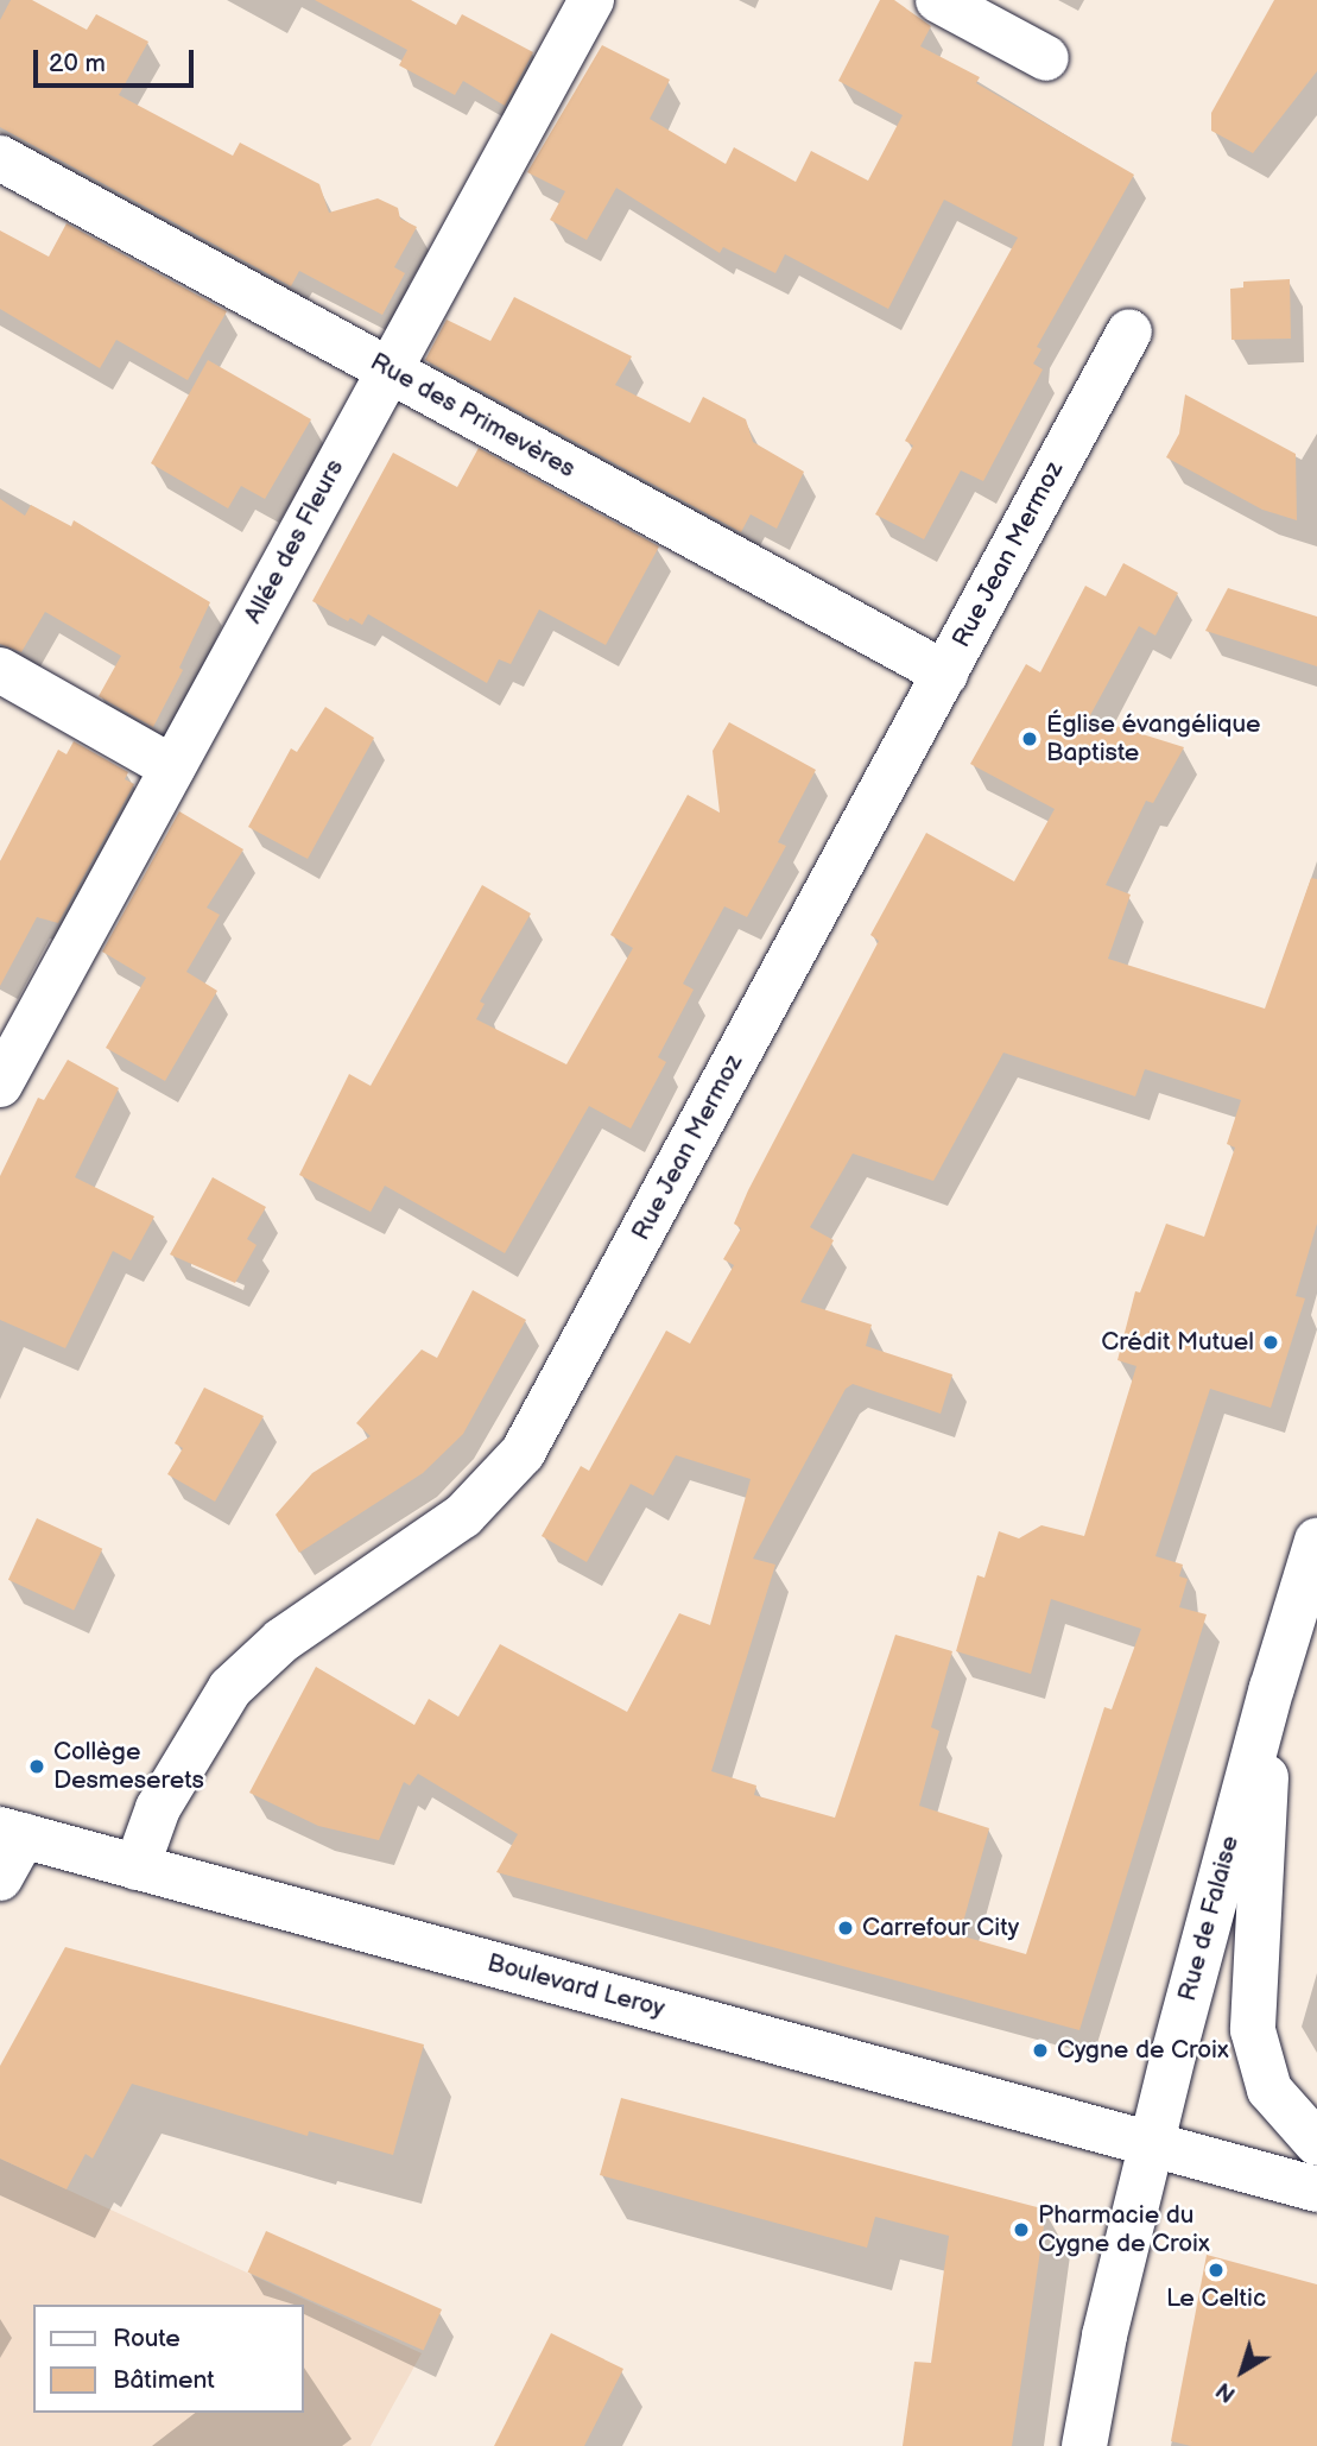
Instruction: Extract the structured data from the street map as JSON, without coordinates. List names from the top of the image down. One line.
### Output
{"streets":{"street":["Rue des Primevères","Allée des Fleurs","Rue Jean Mermoz","Rue de Falaise","Boulevard Leroy"]},"crossings":[["Rue des Primevères","Allée des Fleurs"],["Rue des Primevères","Rue Jean Mermoz"],["Rue Jean Mermoz","Boulevard Leroy"],["Rue de Falaise","Boulevard Leroy"]],"places":["Église évangélique Baptiste","Crédit Mutuel","Collège Desmeserets","Carrefour City","Cygne de Croix","Pharmacie du Cygne de Croix","Le Celtic"],"legend":["Route","Bâtiment"],"scale_bar":"20 m","north":"bottom left"}
